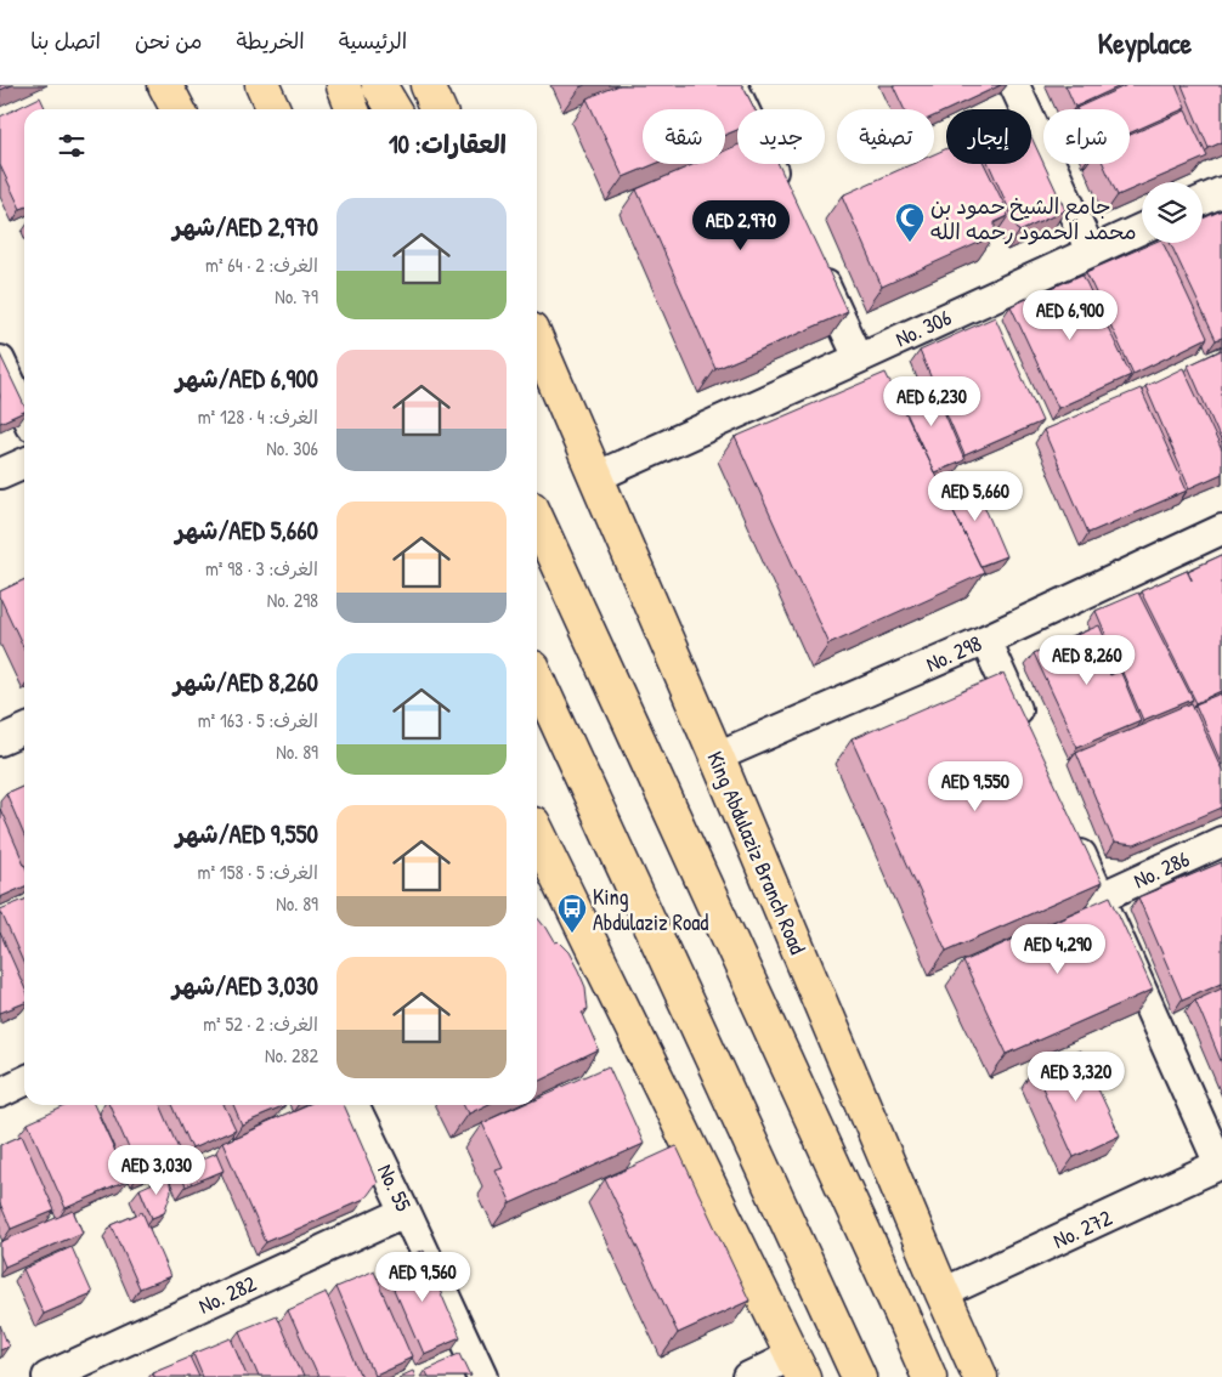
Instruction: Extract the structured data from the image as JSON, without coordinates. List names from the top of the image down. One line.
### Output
{"streets":{"main road":["King Abdulaziz Branch Road"],"street":["No. 306","No. 298","No. 286","No. 55","No. 272","No. 282"]},"crossings":[["No. 306","King Abdulaziz Branch Road"],["No. 298","King Abdulaziz Branch Road"],["King Abdulaziz Branch Road","No. 272"],["No. 55","No. 282"]],"places":{"mosque":["جامع الشيخ حمود بن محمد الحمود رحمه الله"],"bus stop":["King Abdulaziz Road"]},"page":{"header":"Keyplace","nav":["الرئيسية","الخريطة","من نحن","اتصل بنا"],"chip":["شراء","إيجار","تصفية","جديد","شقة"],"heading":"العقارات: 10","list":[{"name":"AED 2,970/شهر","note":"الغرف: 2 · 64 m² · No. 79"},{"name":"AED 6,900/شهر","note":"الغرف: 4 · 128 m² · No. 306"},{"name":"AED 5,660/شهر","note":"الغرف: 3 · 98 m² · No. 298"},{"name":"AED 8,260/شهر","note":"الغرف: 5 · 163 m² · No. 89"},{"name":"AED 9,550/شهر","note":"الغرف: 5 · 158 m² · No. 89"},{"name":"AED 3,030/شهر","note":"الغرف: 2 · 52 m² · No. 282"}],"price":["AED 2,970","AED 6,900","AED 6,230","AED 5,660","AED 8,260","AED 9,550","AED 4,290","AED 3,320","AED 3,030","AED 9,560"]}}
